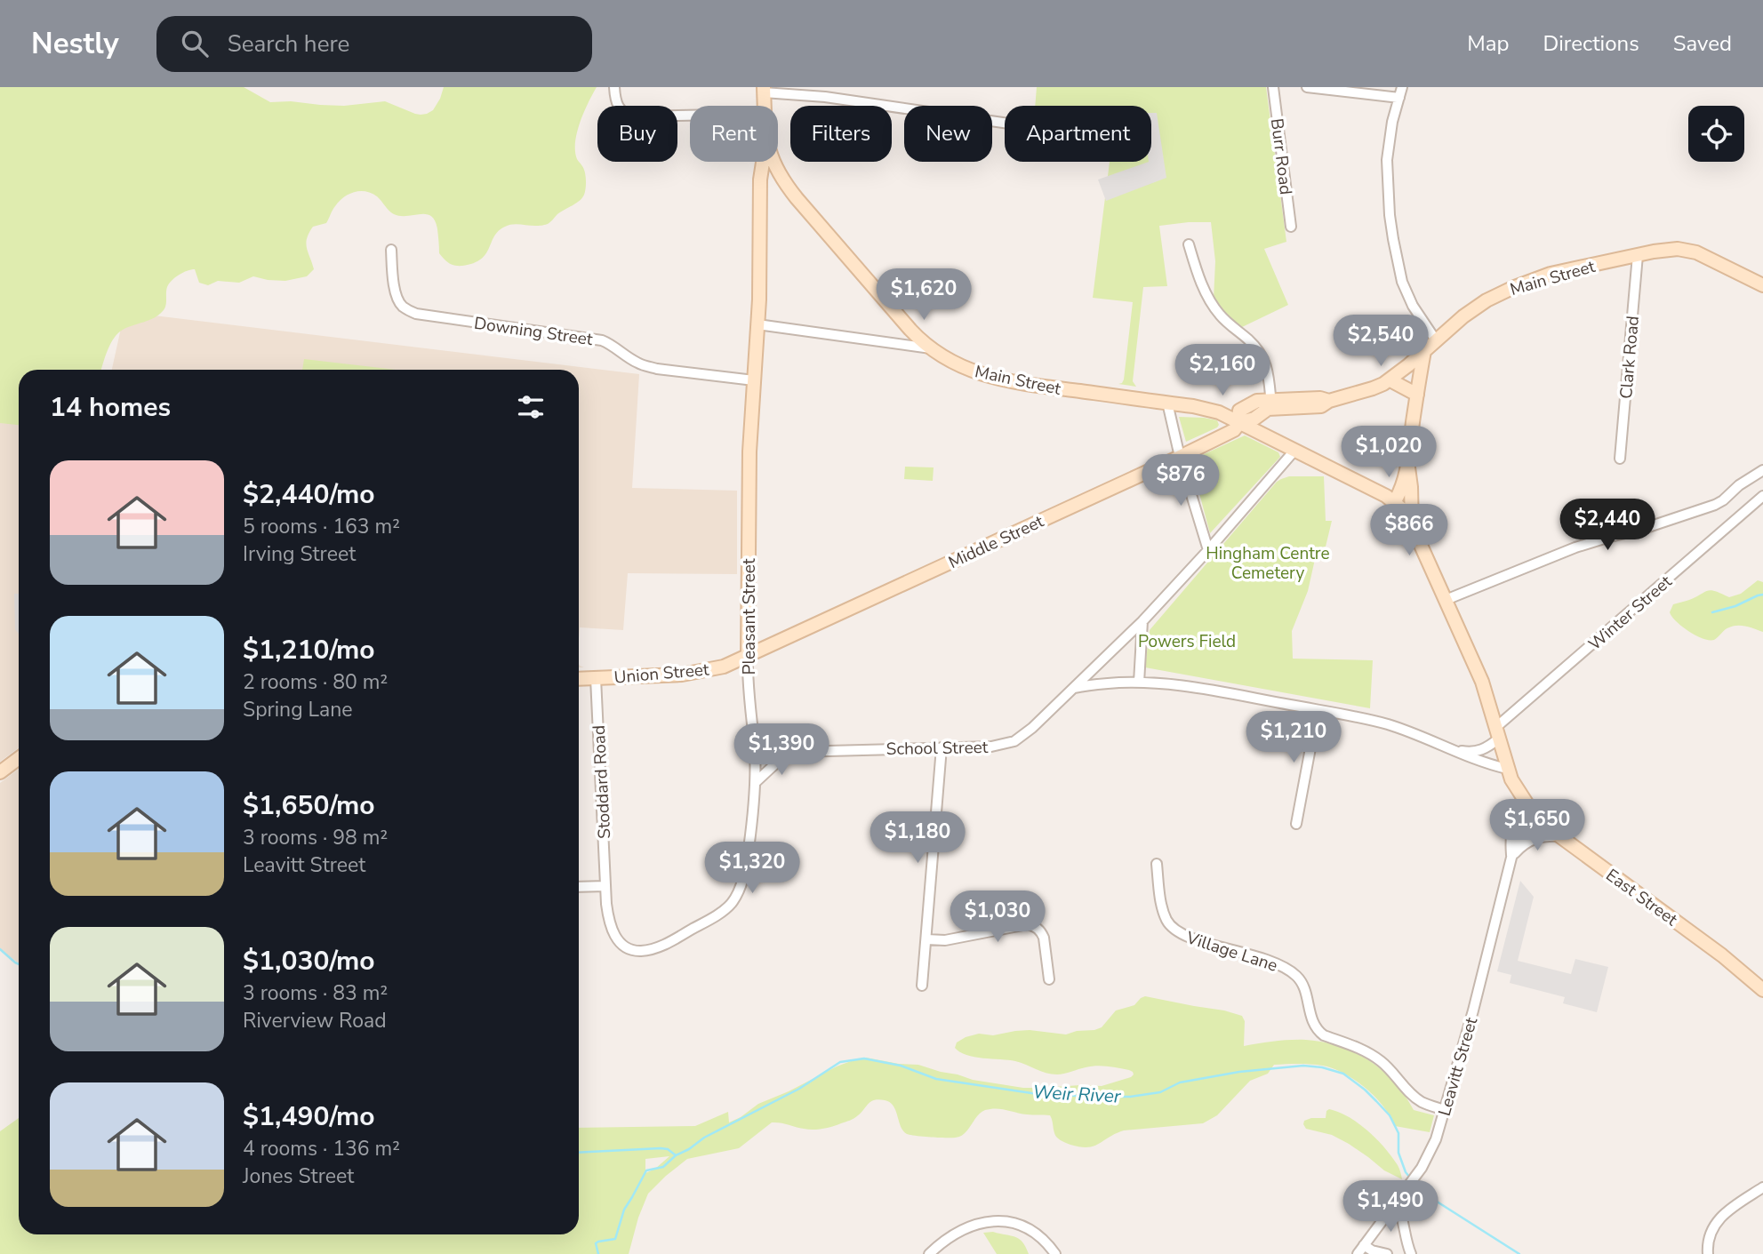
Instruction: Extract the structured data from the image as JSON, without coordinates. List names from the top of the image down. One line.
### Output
{"streets":{"main road":["Main Street","Middle Street","Pleasant Street","Union Street","East Street"],"street":["Burr Road","Downing Street","Clark Road","Winter Street","School Street","Stoddard Road","Village Lane","Leavitt Street"]},"crossings":[["Main Street","Clark Road"],["Main Street","Middle Street"],["Downing Street","Pleasant Street"],["Middle Street","Pleasant Street"],["Middle Street","Union Street"],["Pleasant Street","Union Street"],["Pleasant Street","School Street"],["Pleasant Street","Stoddard Road"],["Union Street","Stoddard Road"],["East Street","Leavitt Street"],["Village Lane","Leavitt Street"]],"water":["Weir River"],"parks":["Hingham Centre Cemetery","Powers Field"],"page":{"header":"Nestly","search":"Search here","nav":["Map","Directions","Saved"],"chip":["Buy","Rent","Filters","New","Apartment"],"price":["$1,620","$2,540","$2,160","$1,020","$876","$2,440","$866","$1,210","$1,390","$1,650","$1,180","$1,320","$1,030","$1,490"],"heading":"14 homes","list":[{"name":"$2,440/mo","note":"5 rooms · 163 m² · Irving Street"},{"name":"$1,210/mo","note":"2 rooms · 80 m² · Spring Lane"},{"name":"$1,650/mo","note":"3 rooms · 98 m² · Leavitt Street"},{"name":"$1,030/mo","note":"3 rooms · 83 m² · Riverview Road"},{"name":"$1,490/mo","note":"4 rooms · 136 m² · Jones Street"}]}}
